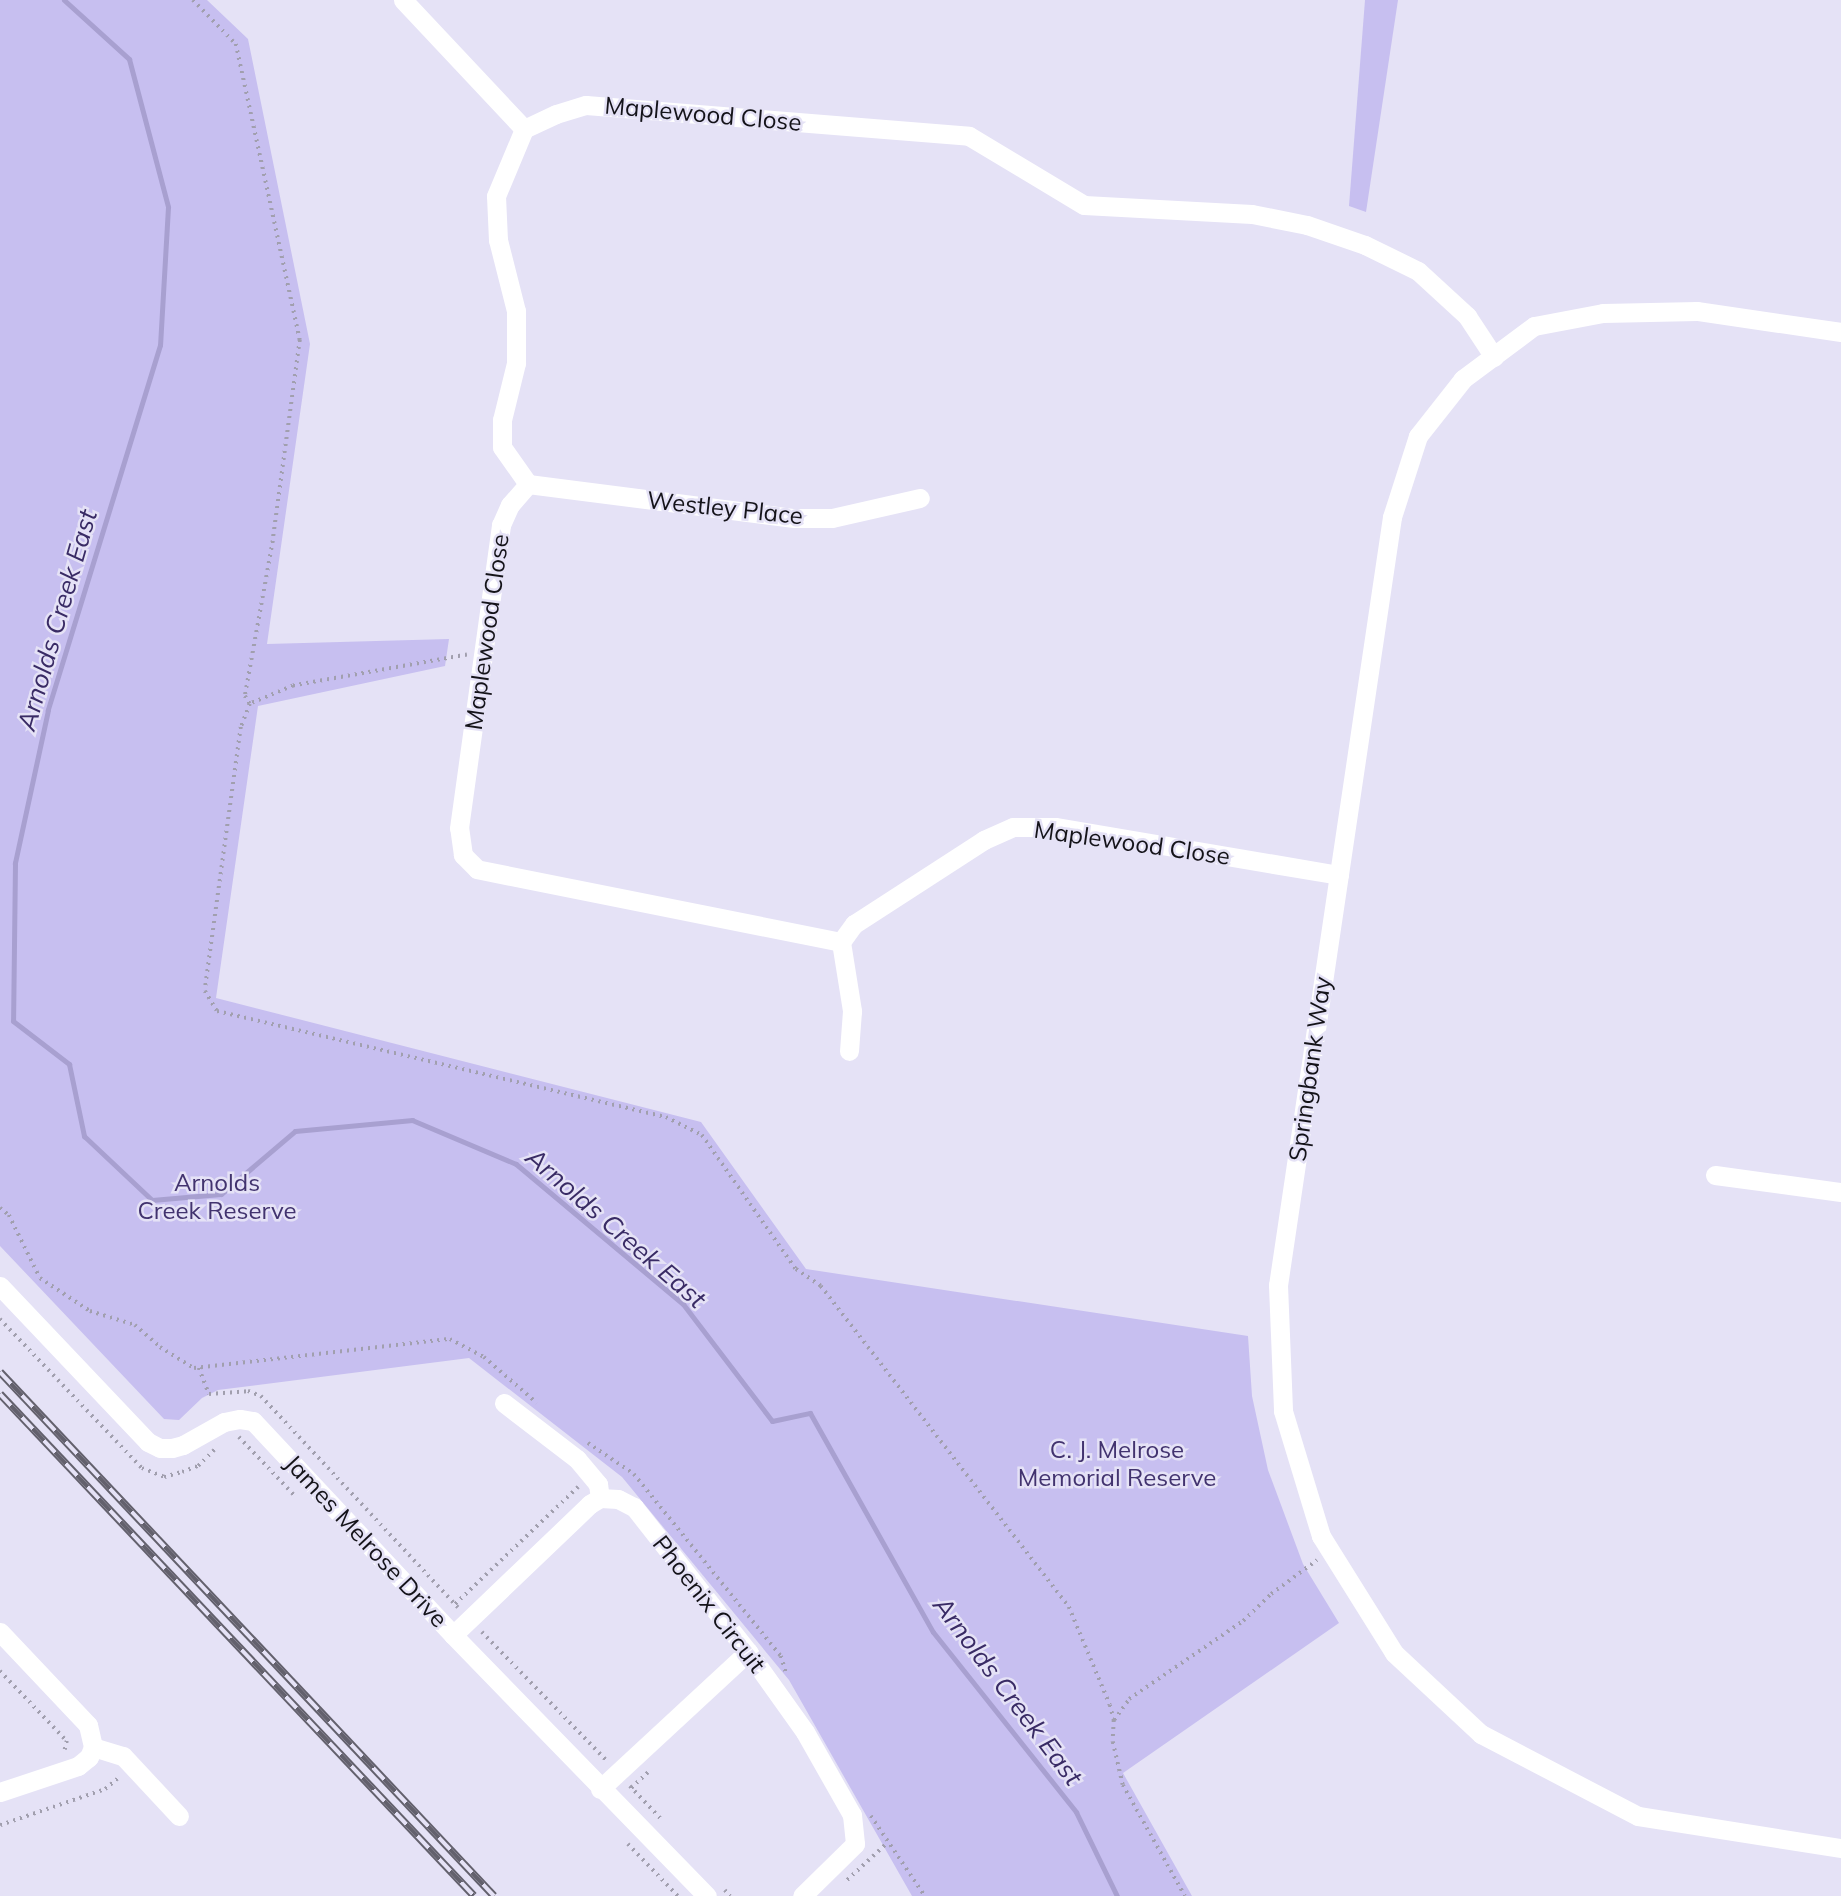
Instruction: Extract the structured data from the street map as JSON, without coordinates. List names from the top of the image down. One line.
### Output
{"streets":{"street":["Maplewood Close","Westley Place","Springbank Way","James Melrose Drive","Phoenix Circuit"]},"crossings":[["Maplewood Close","Westley Place"],["Maplewood Close","Springbank Way"]],"water":["Arnolds Creek East"],"parks":["Arnolds Creek Reserve","C. J. Melrose Memorial Reserve"]}
